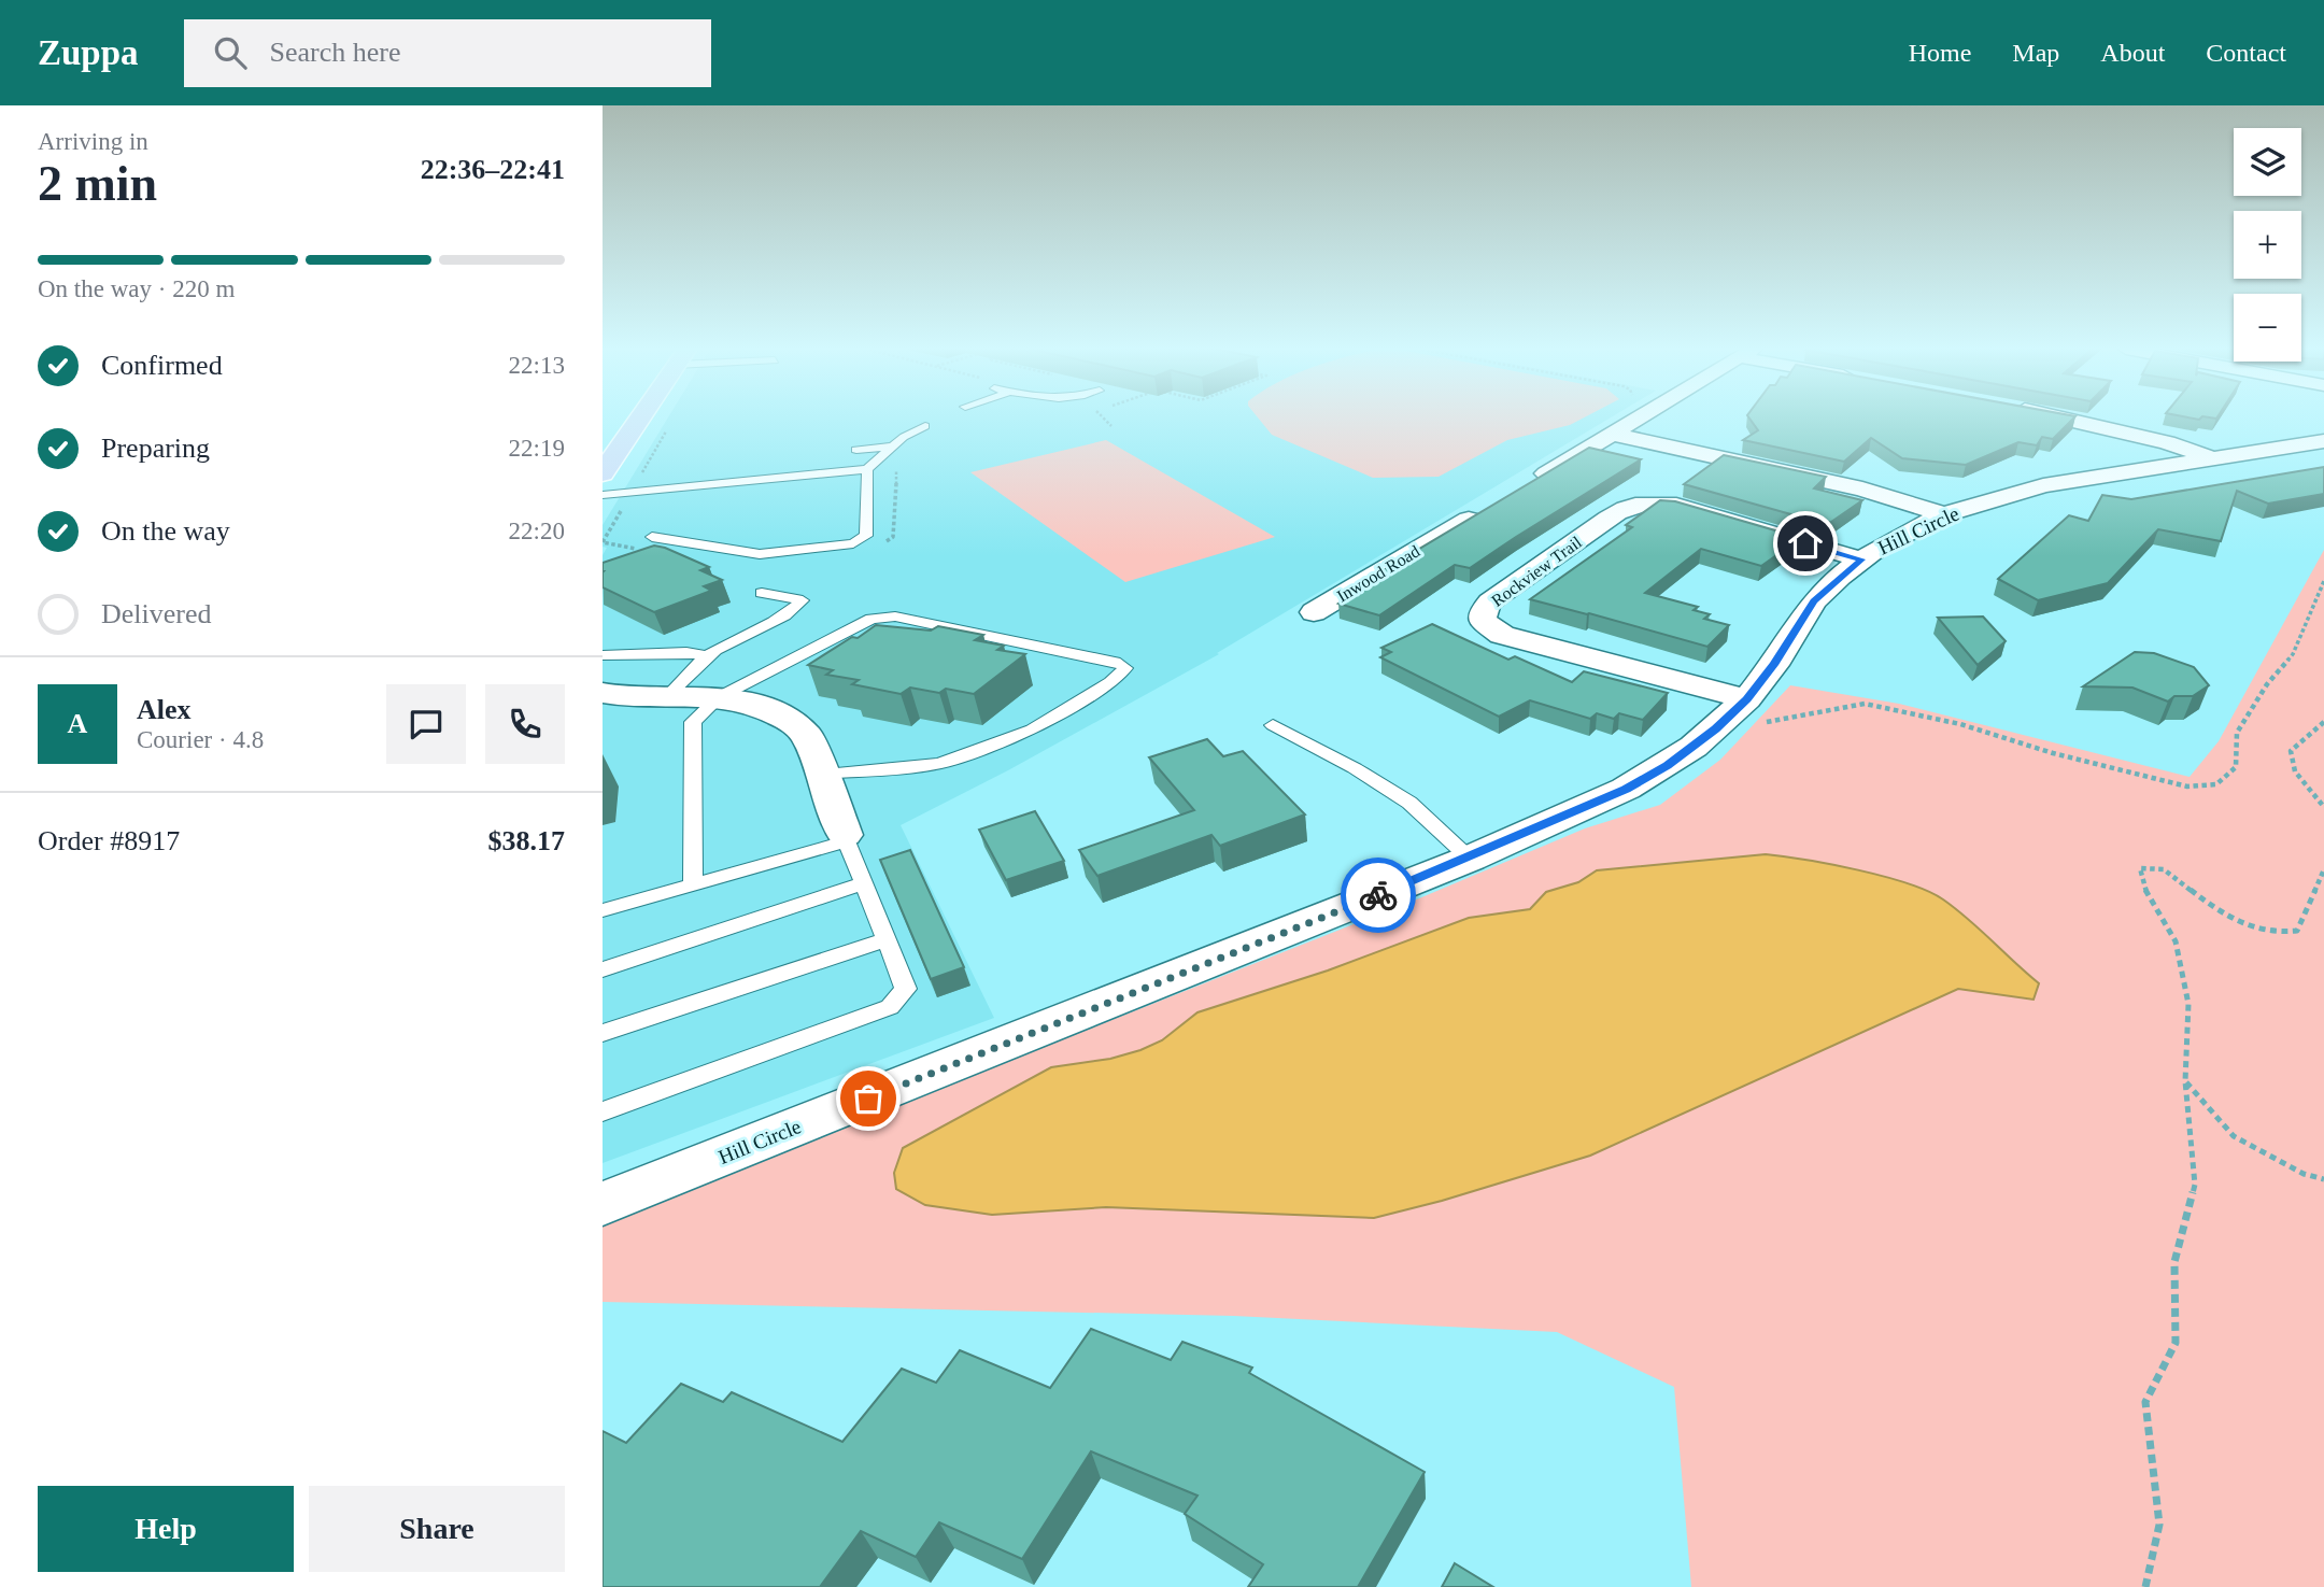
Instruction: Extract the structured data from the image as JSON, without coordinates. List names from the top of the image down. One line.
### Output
{"streets":{"street":["Hill Circle","Rockview Trail","Inwood Road"]},"crossings":[["Hill Circle","Rockview Trail"]],"page":{"header":"Zuppa","search":"Search here","nav":["Home","Map","About","Contact"],"heading":["2 min","Arriving in","22:36–22:41"],"panel":["Alex","Courier · 4.8","Order #8917","$38.17"],"map_buttons":["+","−"],"bar":"On the way · 220 m","list":[["Confirmed","22:13"],["Preparing","22:19"],["On the way","22:20"],"Delivered"],"round":"A","buttons":["Help","Share"]}}
